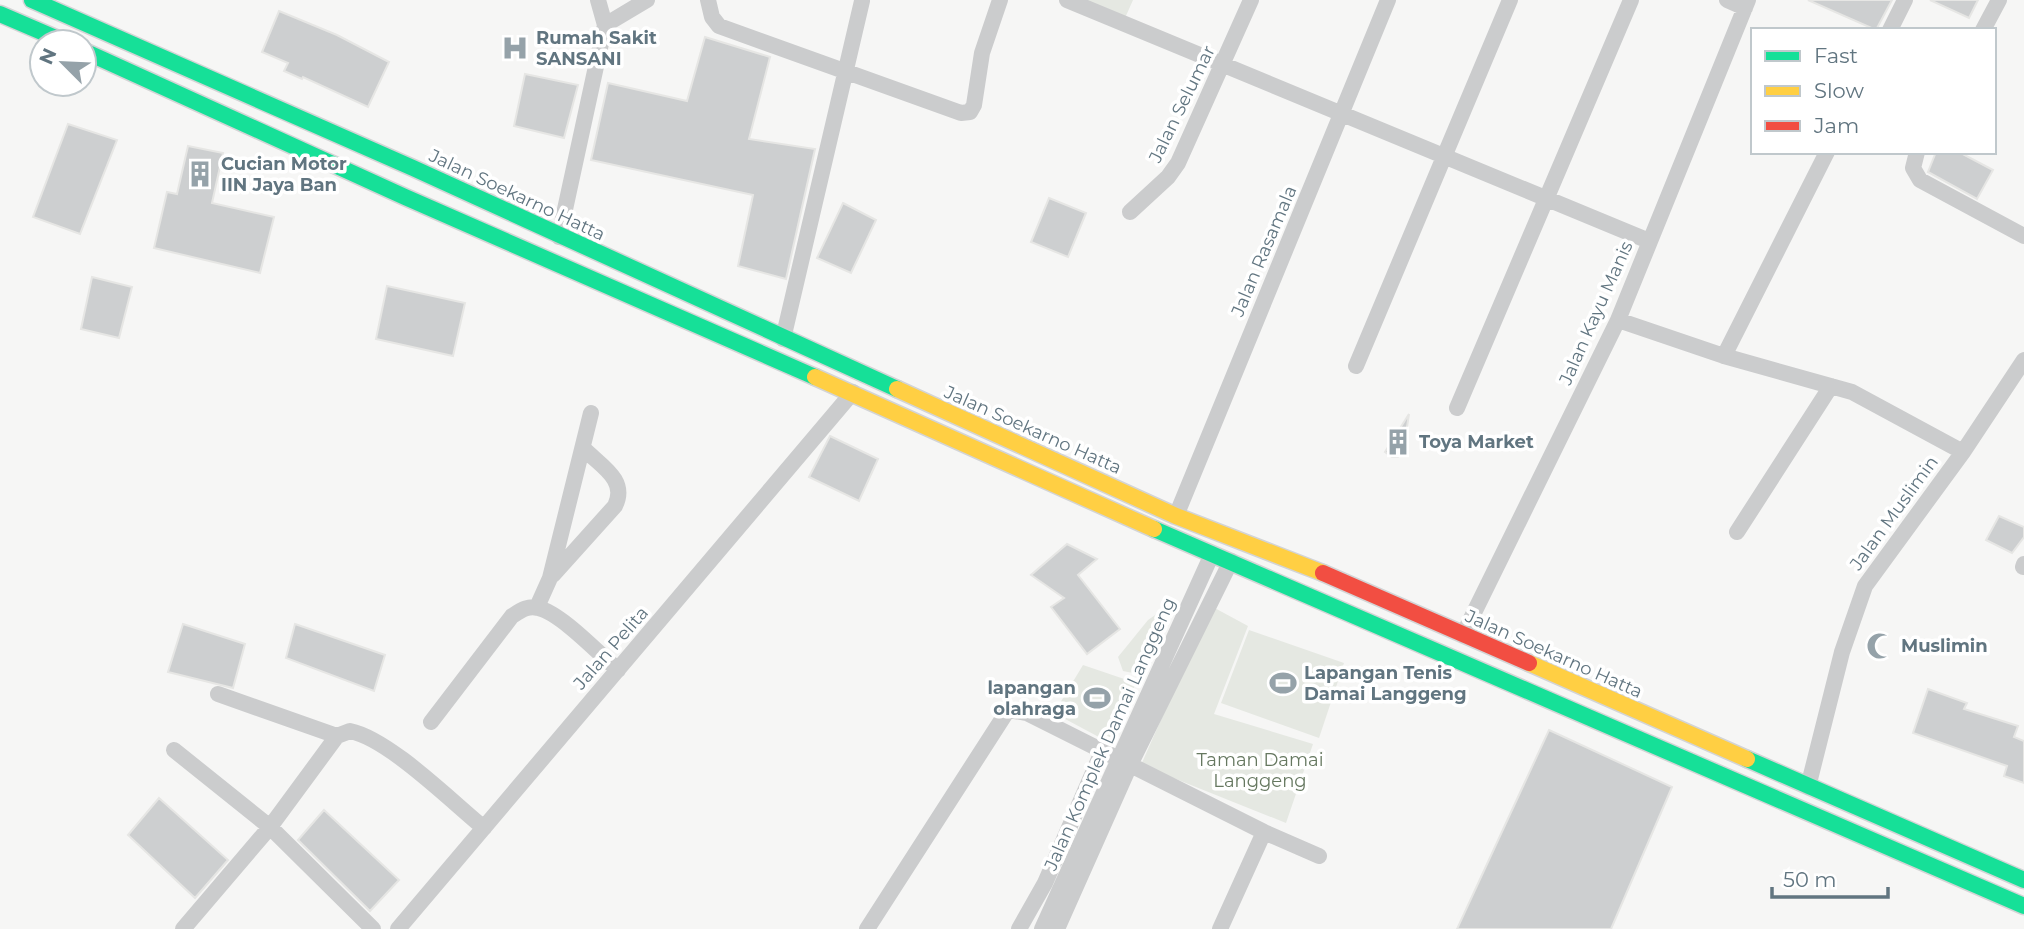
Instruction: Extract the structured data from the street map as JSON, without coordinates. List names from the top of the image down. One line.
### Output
{"streets":{"main road":["Jalan Soekarno Hatta"],"street":["Jalan Selumar","Jalan Rasamala","Jalan Kayu Manis","Jalan Muslimin","Jalan Pelita","Jalan Komplek Damai Langgeng"]},"crossings":[["Jalan Soekarno Hatta","Jalan Rasamala"],["Jalan Soekarno Hatta","Jalan Kayu Manis"],["Jalan Soekarno Hatta","Jalan Muslimin"]],"parks":["Taman Damai Langgeng"],"places":{"hospital":["Rumah Sakit SANSANI"],"building":["Cucian Motor IIN Jaya Ban","Toya Market"],"mosque":["Muslimin"],"sports":["Lapangan Tenis Damai Langgeng","lapangan olahraga"]},"legend":["Fast","Slow","Jam"],"scale_bar":"50 m","north":"top left"}
